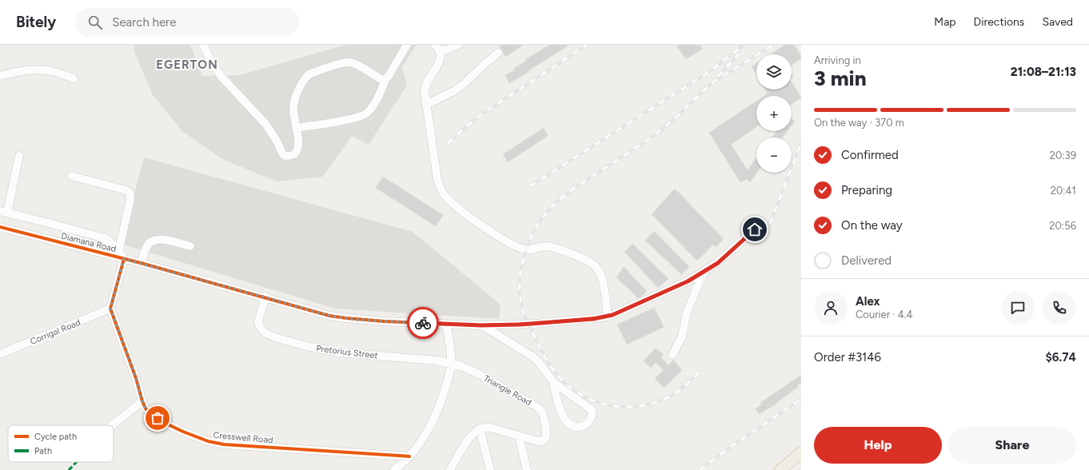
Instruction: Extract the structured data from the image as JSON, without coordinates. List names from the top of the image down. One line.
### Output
{"streets":{"street":["Diamana Road","Corrigal Road","Pretorius Street","Triangle Road","Cresswell Road"]},"crossings":[["Diamana Road","Pretorius Street"],["Corrigal Road","Cresswell Road"],["Pretorius Street","Triangle Road"]],"districts":["EGERTON"],"legend":["Cycle path","Path"],"page":{"header":"Bitely","search":"Search here","nav":["Map","Directions","Saved"],"heading":["3 min","Arriving in","21:08–21:13"],"panel":["Alex","Courier · 4.4","Order #3146","$6.74"],"map_buttons":["+","−"],"bar":"On the way · 370 m","list":[["Confirmed","20:39"],["Preparing","20:41"],["On the way","20:56"],"Delivered"],"buttons":["Help","Share"]}}
